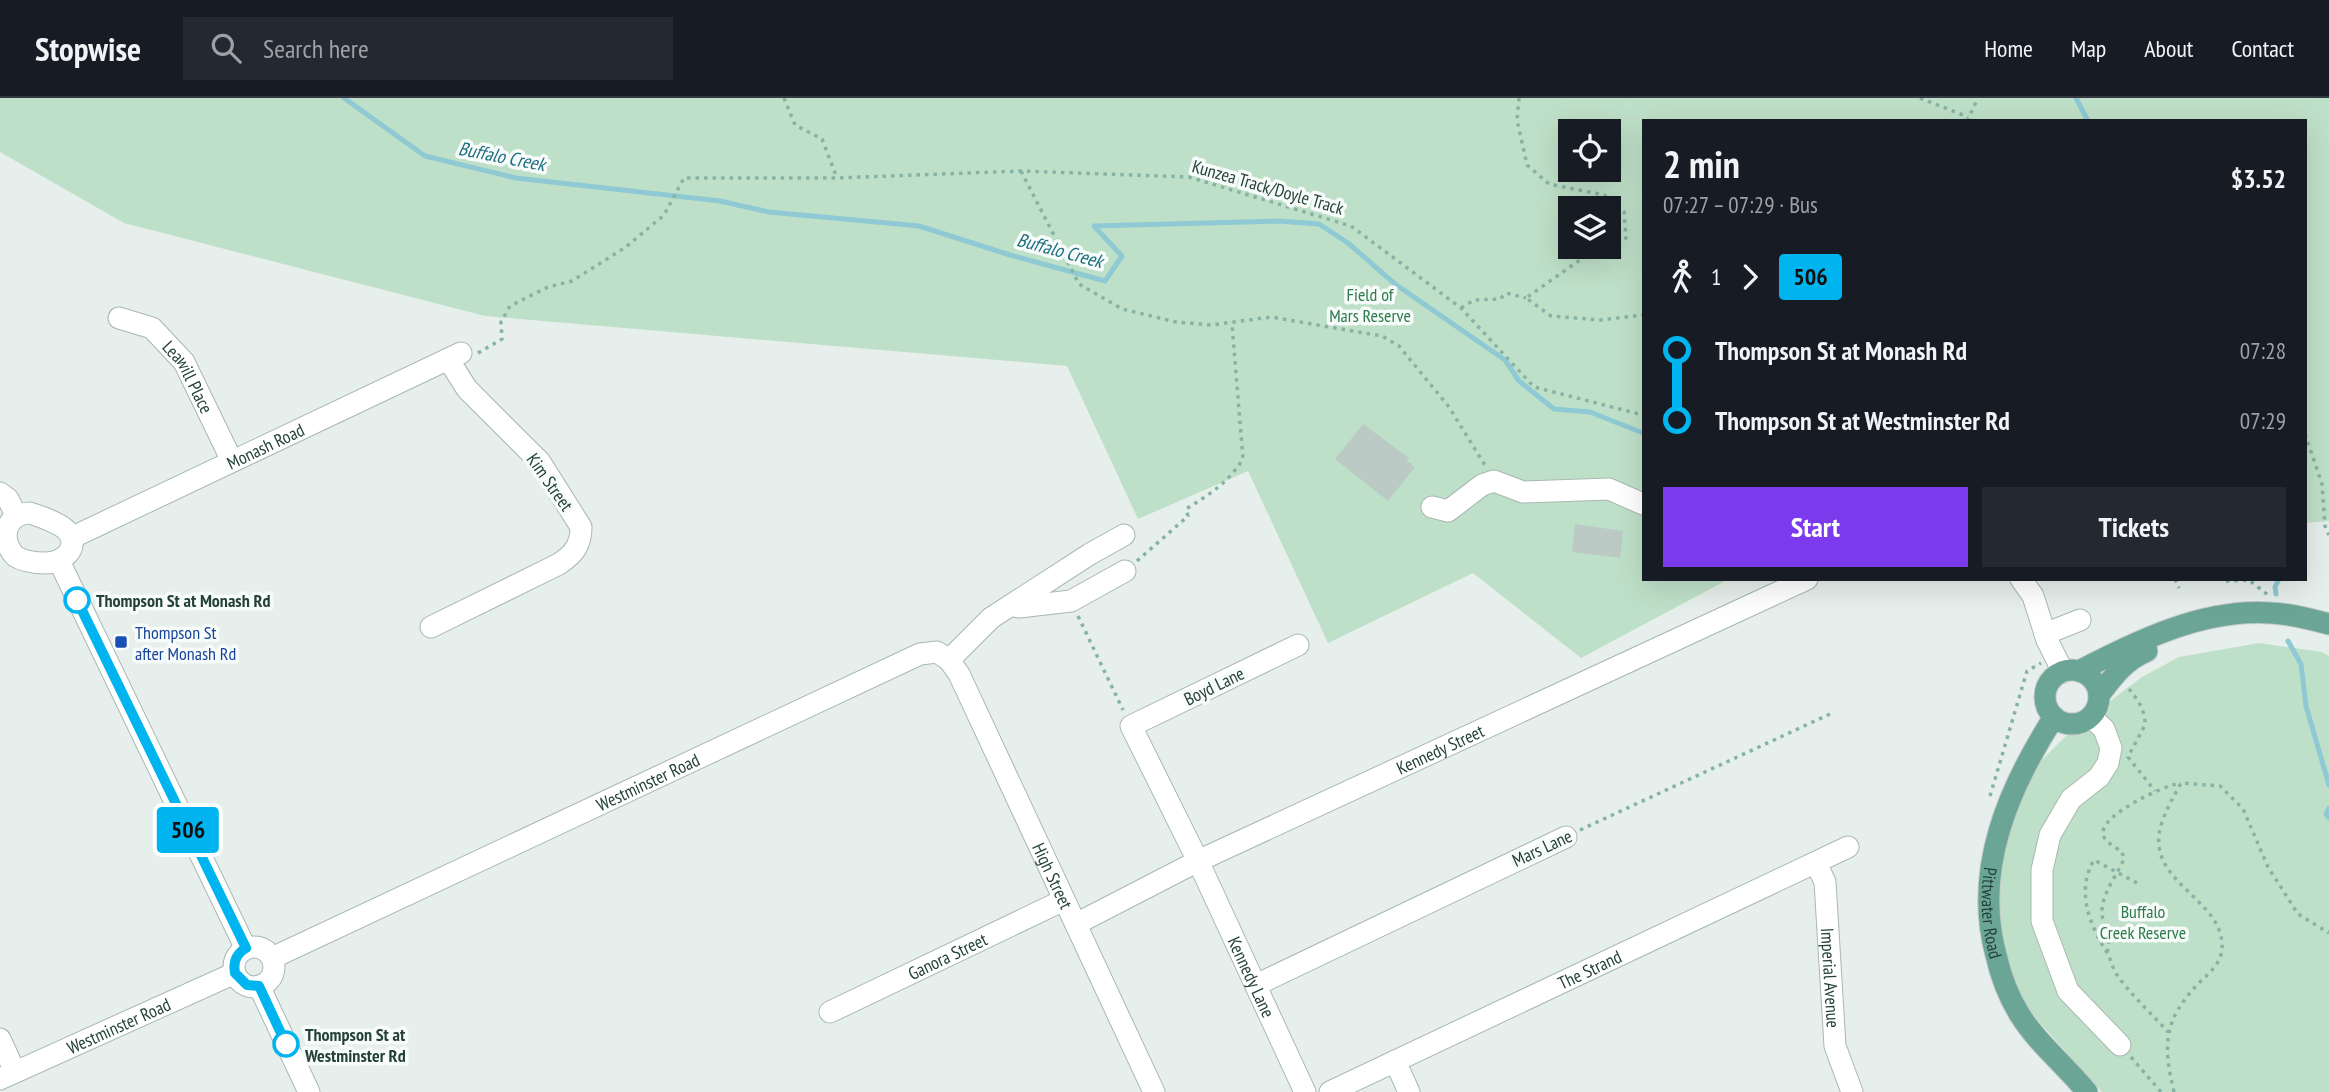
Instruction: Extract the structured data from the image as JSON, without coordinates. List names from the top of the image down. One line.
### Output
{"streets":{"main road":["Pittwater Road"],"street":["Leawill Place","Monash Road","Kim Street","Boyd Lane","Kennedy Street","Westminster Road","Mars Lane","High Street","Ganora Street","The Strand","Kennedy Lane","Imperial Avenue"],"path":["Kunzea Track/Doyle Track"]},"crossings":[["Kunzea Track/Doyle Track","Monash Road"],["Kunzea Track/Doyle Track","Kim Street"],["Leawill Place","Monash Road"],["Monash Road","Kim Street"],["Kennedy Street","High Street"],["Kennedy Street","Kennedy Lane"],["Westminster Road","High Street"],["Mars Lane","Kennedy Lane"],["High Street","Ganora Street"],["The Strand","Imperial Avenue"]],"water":["Buffalo Creek"],"parks":["Field of Mars Reserve","Buffalo Creek Reserve"],"places":{"other":["Thompson St at Monash Rd","Thompson St at Westminster Rd"],"transit":["Thompson St after Monash Rd"]},"lines":["bus line 506"],"page":{"header":"Stopwise","search":"Search here","nav":["Home","Map","About","Contact"],"on_map":"506","heading":["2 min","07:27 – 07:29 · Bus","$3.52"],"legs":["1","506"],"list":[{"name":"Thompson St at Monash Rd","value":"07:28"},{"name":"Thompson St at Westminster Rd","value":"07:29"}],"buttons":["Start","Tickets"]}}
